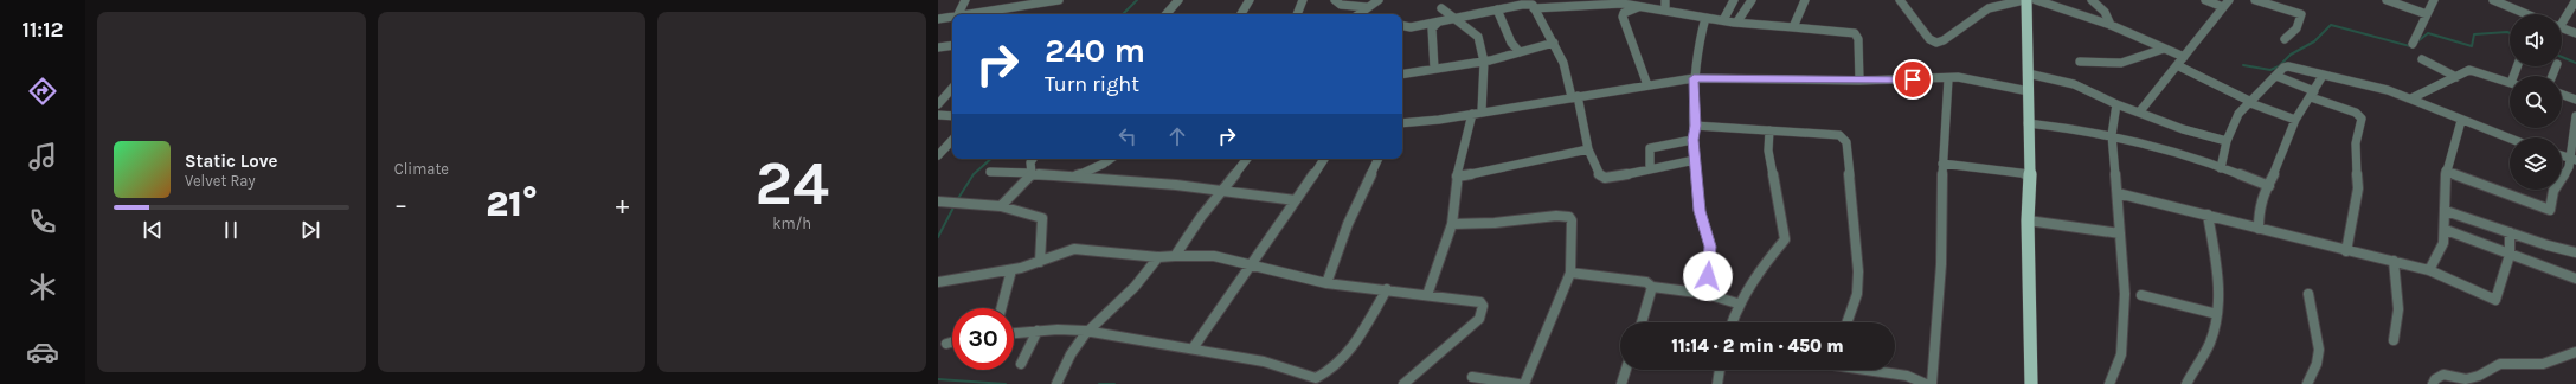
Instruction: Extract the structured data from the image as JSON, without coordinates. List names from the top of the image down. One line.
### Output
{"page":{"tabs":"11:12","tile":["Climate",["24","km/h"]],"turn":["240 m","Turn right"],"song":["Static Love","Velvet Ray"],"heat":["−","21°","+"],"limit":"30","trip":"11:14 · 2 min · 450 m"}}
